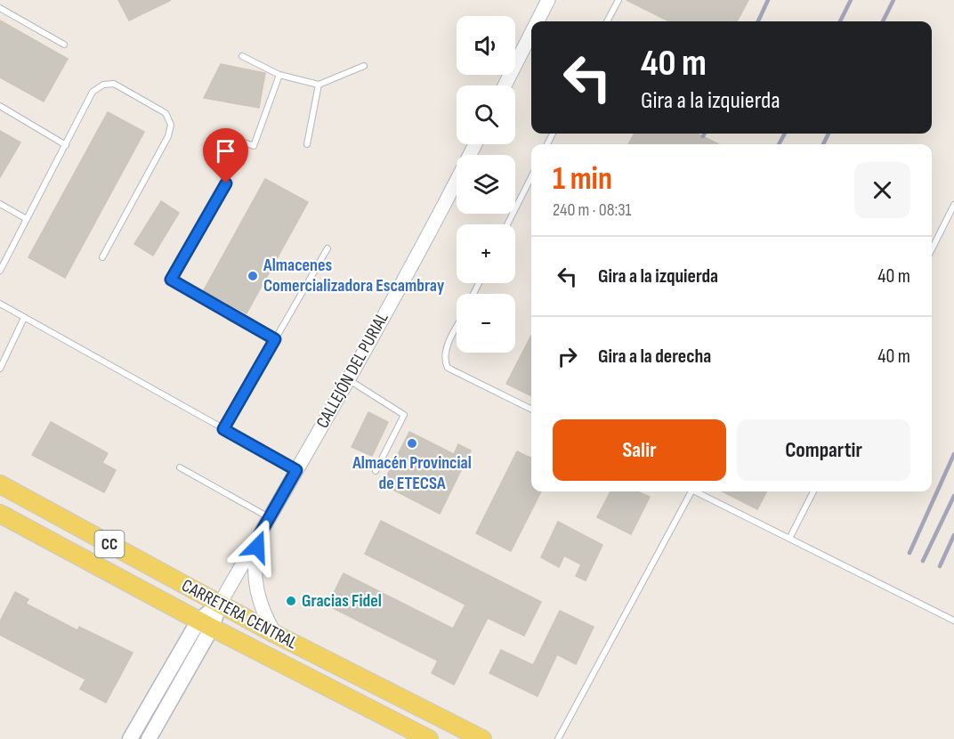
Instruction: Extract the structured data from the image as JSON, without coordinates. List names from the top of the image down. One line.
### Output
{"streets":{"main road":["CC","CARRETERA CENTRAL"],"street":["CALLEJÓN DEL PURIAL"]},"crossings":[["CALLEJÓN DEL PURIAL","CARRETERA CENTRAL"]],"places":["Almacenes Comercializadora Escambray","Almacén Provincial de ETECSA","Gracias Fidel"],"page":{"map_buttons":["+","−"],"turn":["40 m","Gira a la izquierda"],"heading":["1 min","240 m · 08:31"],"list":[{"name":"Gira a la izquierda","value":"40 m"},{"name":"Gira a la derecha","value":"40 m"}],"buttons":["Salir","Compartir"]}}
